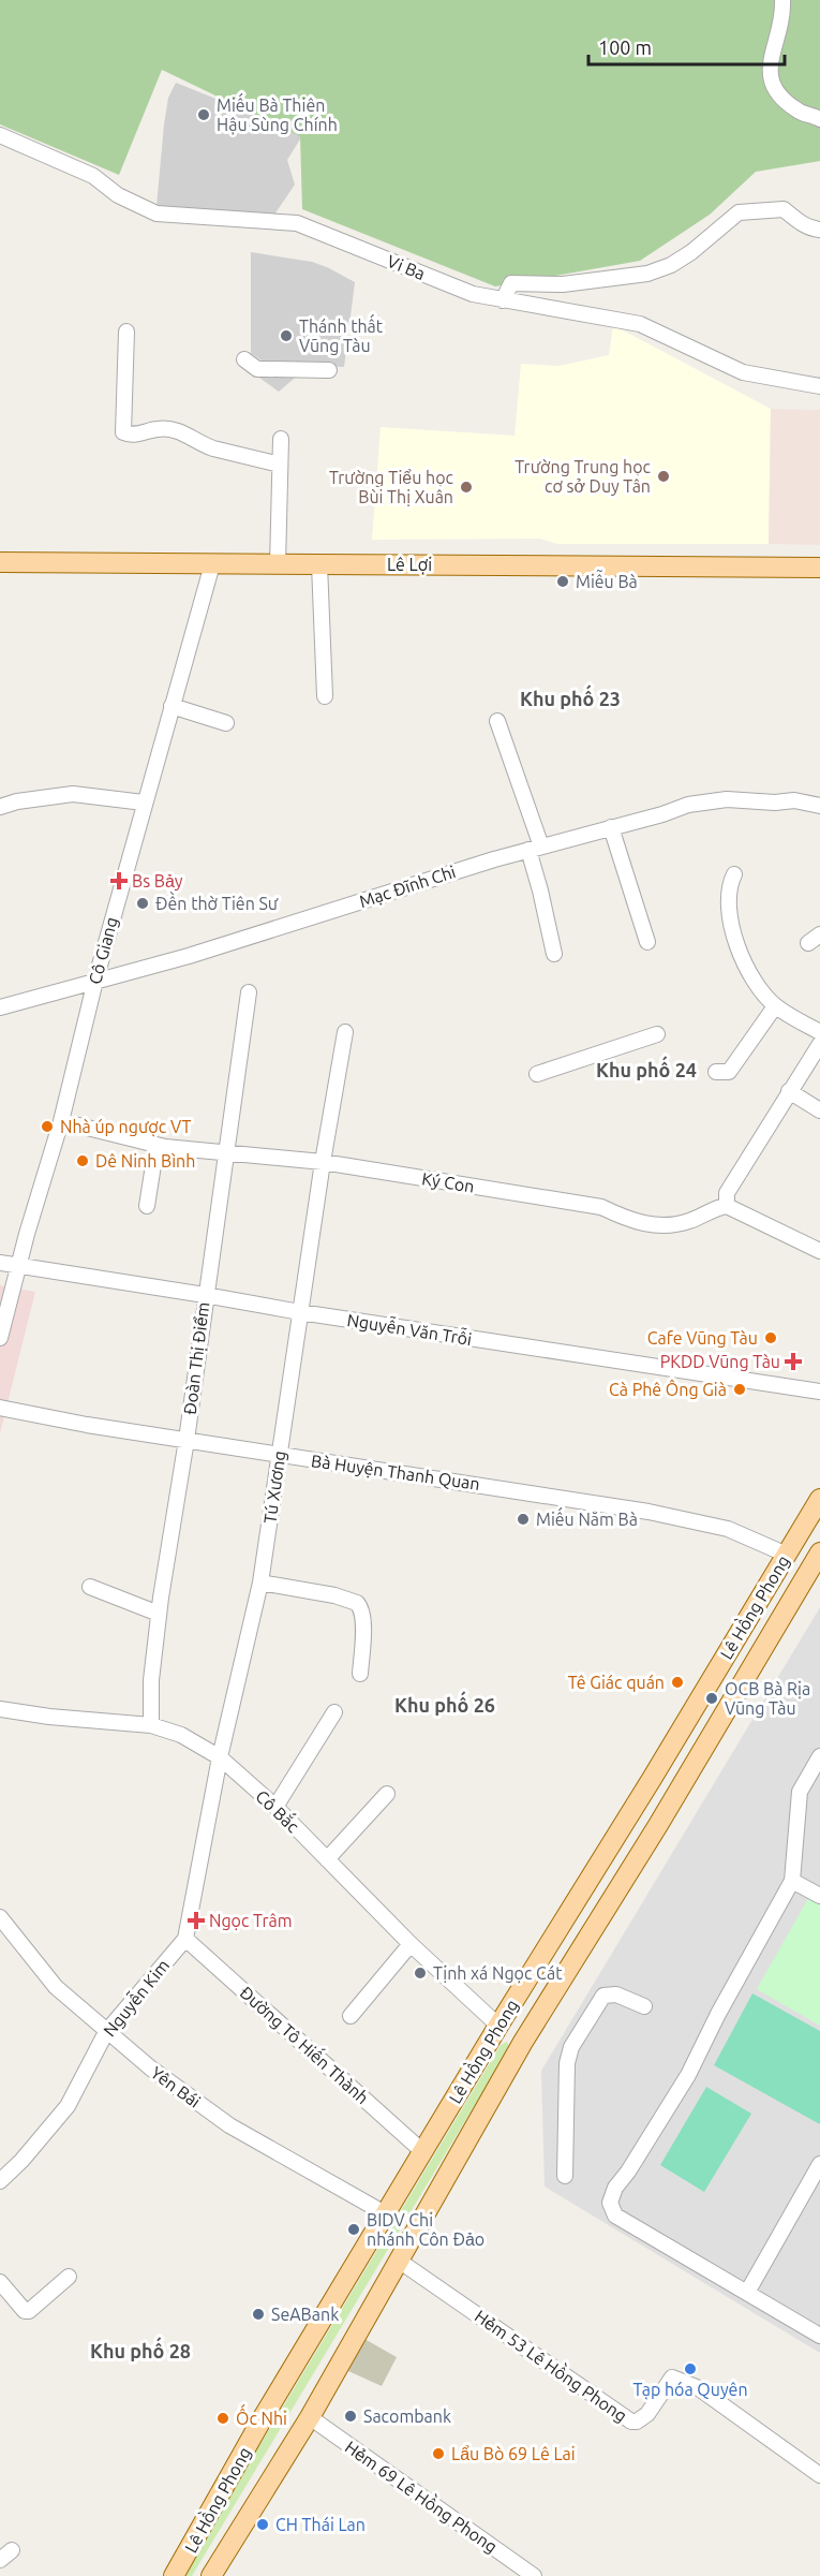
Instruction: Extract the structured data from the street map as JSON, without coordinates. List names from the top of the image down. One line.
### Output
{"streets":{"main road":["Lê Lợi","Lê Hồng Phong"],"street":["Vi Ba","Mạc Đĩnh Chi","Cô Giang","Ký Con","Nguyễn Văn Trỗi","Đoàn Thị Điểm","Bà Huyện Thanh Quan","Tú Xương","Cô Bắc","Nguyễn Kim","Đường Tô Hiến Thành","Yên Bái","Hẻm 53 Lê Hồng Phong","Hẻm 69 Lê Hồng Phong"]},"crossings":[["Lê Lợi","Cô Giang"],["Mạc Đĩnh Chi","Cô Giang"],["Cô Giang","Ký Con"],["Cô Giang","Nguyễn Văn Trỗi"],["Ký Con","Đoàn Thị Điểm"],["Ký Con","Tú Xương"],["Nguyễn Văn Trỗi","Đoàn Thị Điểm"],["Nguyễn Văn Trỗi","Tú Xương"],["Đoàn Thị Điểm","Bà Huyện Thanh Quan"],["Đoàn Thị Điểm","Cô Bắc"],["Bà Huyện Thanh Quan","Tú Xương"],["Bà Huyện Thanh Quan","Lê Hồng Phong"],["Tú Xương","Cô Bắc"],["Tú Xương","Nguyễn Kim"],["Tú Xương","Đường Tô Hiến Thành"],["Lê Hồng Phong","Cô Bắc"],["Lê Hồng Phong","Đường Tô Hiến Thành"],["Lê Hồng Phong","Yên Bái"],["Lê Hồng Phong","Hẻm 53 Lê Hồng Phong"],["Lê Hồng Phong","Hẻm 69 Lê Hồng Phong"],["Nguyễn Kim","Đường Tô Hiến Thành"],["Nguyễn Kim","Yên Bái"]],"districts":["Khu phố 23","Khu phố 24","Khu phố 26","Khu phố 28"],"places":{"other":["Miếu Bà Thiên Hậu Sùng Chính","Thánh thất Vũng Tàu","Trường Trung học cơ sở Duy Tân","Trường Tiểu học Bùi Thị Xuân","Miễu Bà","Đền thờ Tiên Sư","Nhà úp ngược VT","Dê Ninh Bình","Cafe Vũng Tàu","Cà Phê Ông Già","Miếu Năm Bà","Tê Giác quán","OCB Bà Rịa Vũng Tàu","Tịnh xá Ngọc Cát","BIDV Chi nhánh Côn Đảo","SeABank","Tạp hóa Quyên","Sacombank","Ốc Nhi","Lẩu Bò 69 Lê Lai","CH Thái Lan"],"health":["Bs Bảy","PKDD Vũng Tàu","Ngọc Trâm"]},"scale_bar":"100 m"}
